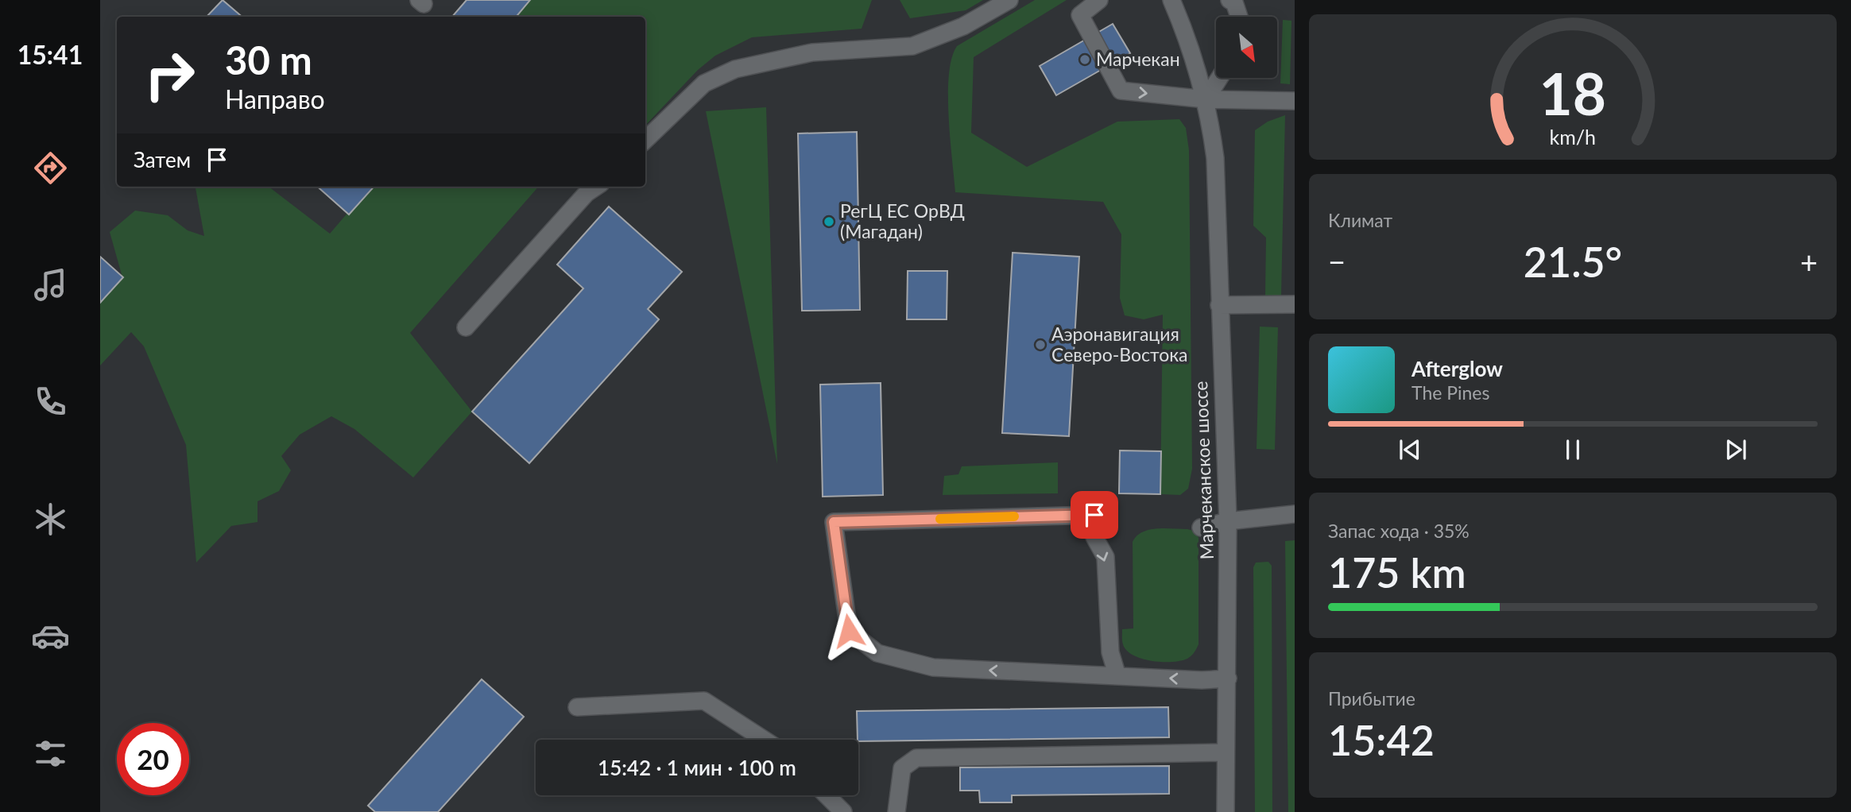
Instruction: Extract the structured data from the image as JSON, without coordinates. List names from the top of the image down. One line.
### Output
{"streets":{"street":["Марчеканское шоссе"]},"places":["Марчекан","РегЦ ЕС ОрВД (Магадан)","Аэронавигация Северо-Востока"],"north":"bottom right","page":{"tabs":"15:41","turn":["30 m","Направо"],"then":"Затем","tile":["Климат",["Запас хода · 35%","175 km"],["Прибытие","15:42"]],"heat":["−","21.5°","+"],"song":["Afterglow","The Pines"],"limit":"20","trip":"15:42 · 1 мин · 100 m","gauge":["18","km/h"]}}
